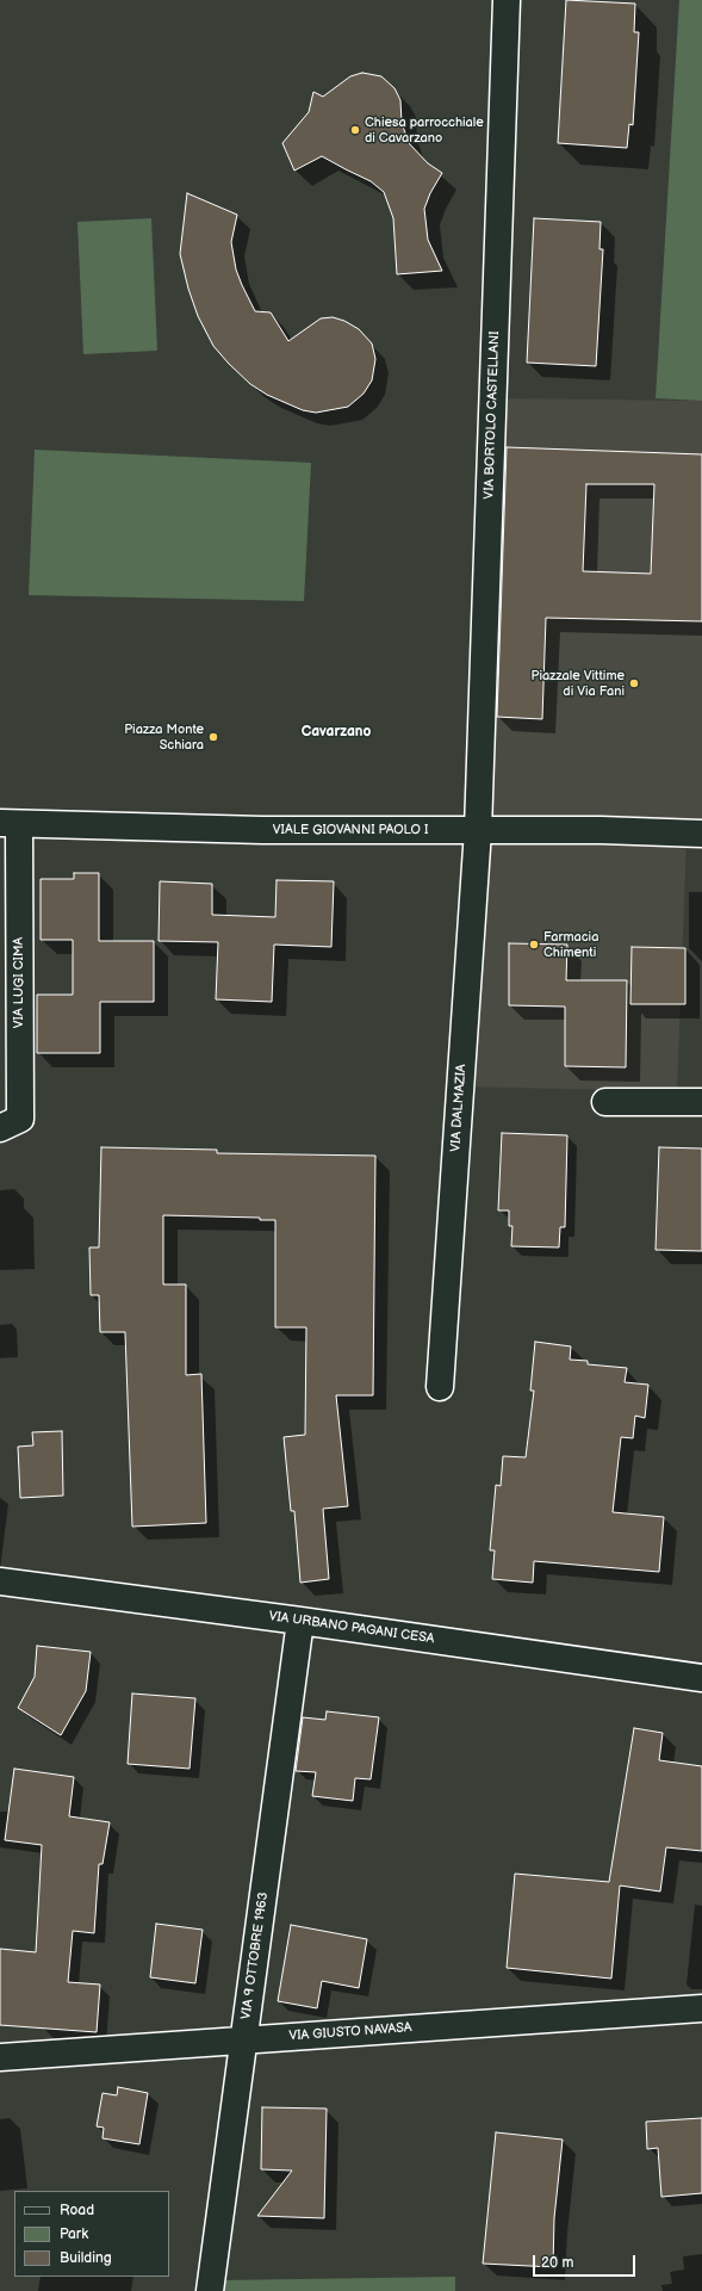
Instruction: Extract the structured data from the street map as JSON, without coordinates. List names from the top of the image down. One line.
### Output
{"streets":{"street":["VIA BORTOLO CASTELLANI","VIALE GIOVANNI PAOLO I","VIA LUGI CIMA","VIA DALMAZIA","VIA URBANO PAGANI CESA","VIA 9 OTTOBRE 1963","VIA GIUSTO NAVASA"]},"crossings":[["VIA BORTOLO CASTELLANI","VIALE GIOVANNI PAOLO I"],["VIA BORTOLO CASTELLANI","VIA DALMAZIA"],["VIALE GIOVANNI PAOLO I","VIA LUGI CIMA"],["VIALE GIOVANNI PAOLO I","VIA DALMAZIA"],["VIA URBANO PAGANI CESA","VIA 9 OTTOBRE 1963"],["VIA 9 OTTOBRE 1963","VIA GIUSTO NAVASA"]],"districts":["Cavarzano"],"places":["Chiesa parrocchiale di Cavarzano","Piazzale Vittime di Via Fani","Piazza Monte Schiara","Farmacia Chimenti"],"legend":["Road","Park","Building"],"scale_bar":"20 m"}
